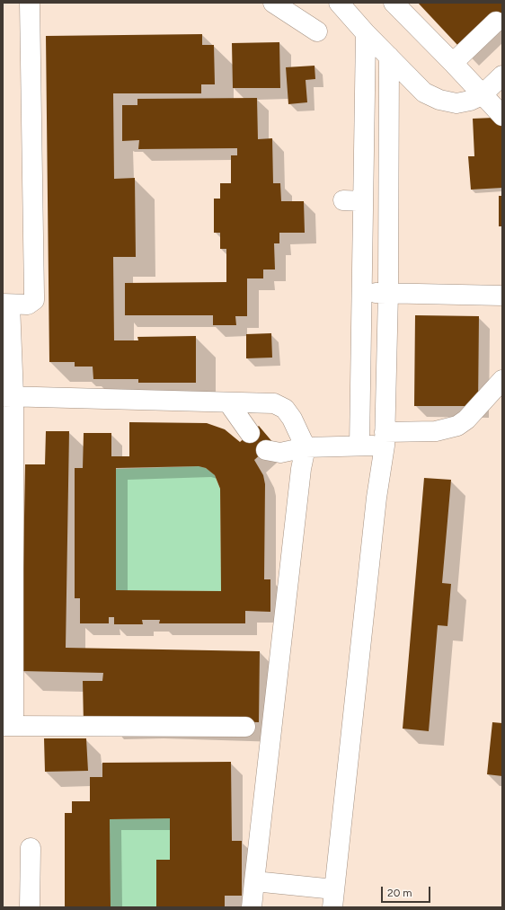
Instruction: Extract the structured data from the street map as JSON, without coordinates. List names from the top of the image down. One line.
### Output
{"scale_bar":"20 m"}
